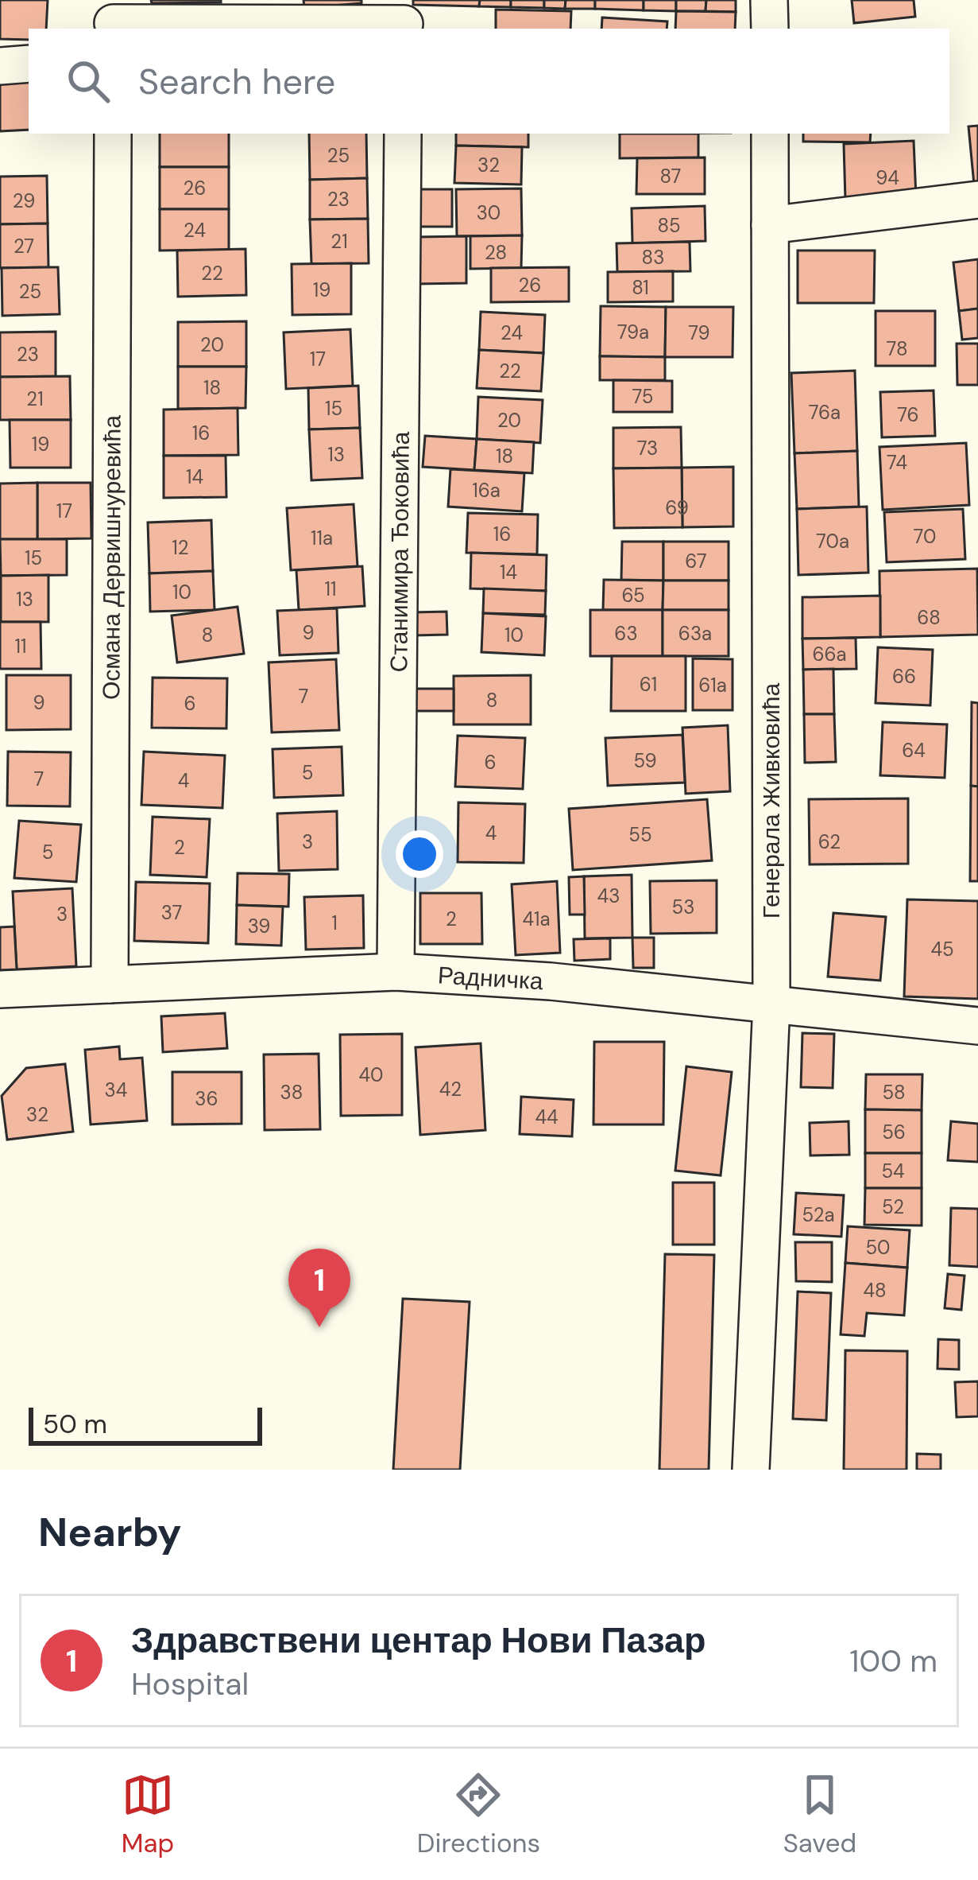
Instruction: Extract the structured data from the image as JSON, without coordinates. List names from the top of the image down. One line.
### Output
{"streets":{"street":["Станимира Ђоковића","Османа Дервишнуревића","Генерала Живковића","Радничка"]},"crossings":[["Станимира Ђоковића","Радничка"],["Османа Дервишнуревића","Радничка"],["Генерала Живковића","Радничка"]],"house_numbers":["25","32","87","94","26","23","29","30","85","24","21","27","28","83","22","26","81","19","25","79a","24","79","20","78","23","17","22","18","75","21","15","76a","76","20","16","19","73","13","18","74","14","16a","69","17","16","70","11a","70a","12","15","67","14","11","10","65","13","68","9","63","63a","8","10","11","66a","66","61","61a","7","8","9","6","64","59","6","5","7","4","4","55","3","62","2","5","43","53","37","3","2","41a","1","39","45","40","42","34","38","58","36","32","44","56","54","52","52a","50","48"],"scale_bar":"50 m","page":{"search":"Search here","pins":"1","scale":"50 m","heading":"Nearby","list":[{"mark":"1","name":"Здравствени центар Нови Пазар","note":"Hospital","value":"100 m"}],"nav":["Map","Directions","Saved"]}}
